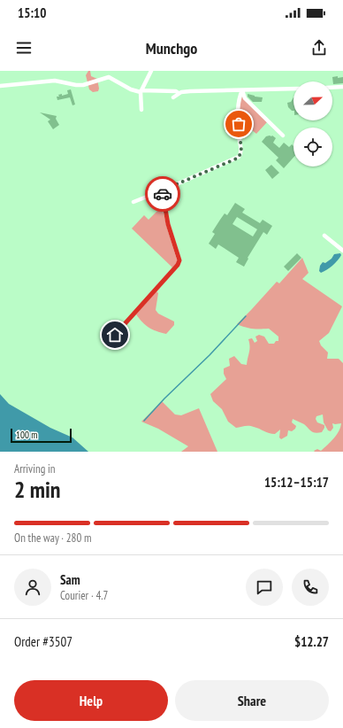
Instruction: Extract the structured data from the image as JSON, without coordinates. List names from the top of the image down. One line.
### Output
{"scale_bar":"100 m","north":"right","page":{"status":"15:10","header":"Munchgo","scale":"100 m","heading":["2 min","Arriving in","15:12–15:17"],"panel":["Sam","Courier · 4.7","Order #3507","$12.27"],"bar":"On the way · 280 m","buttons":["Help","Share"]}}
